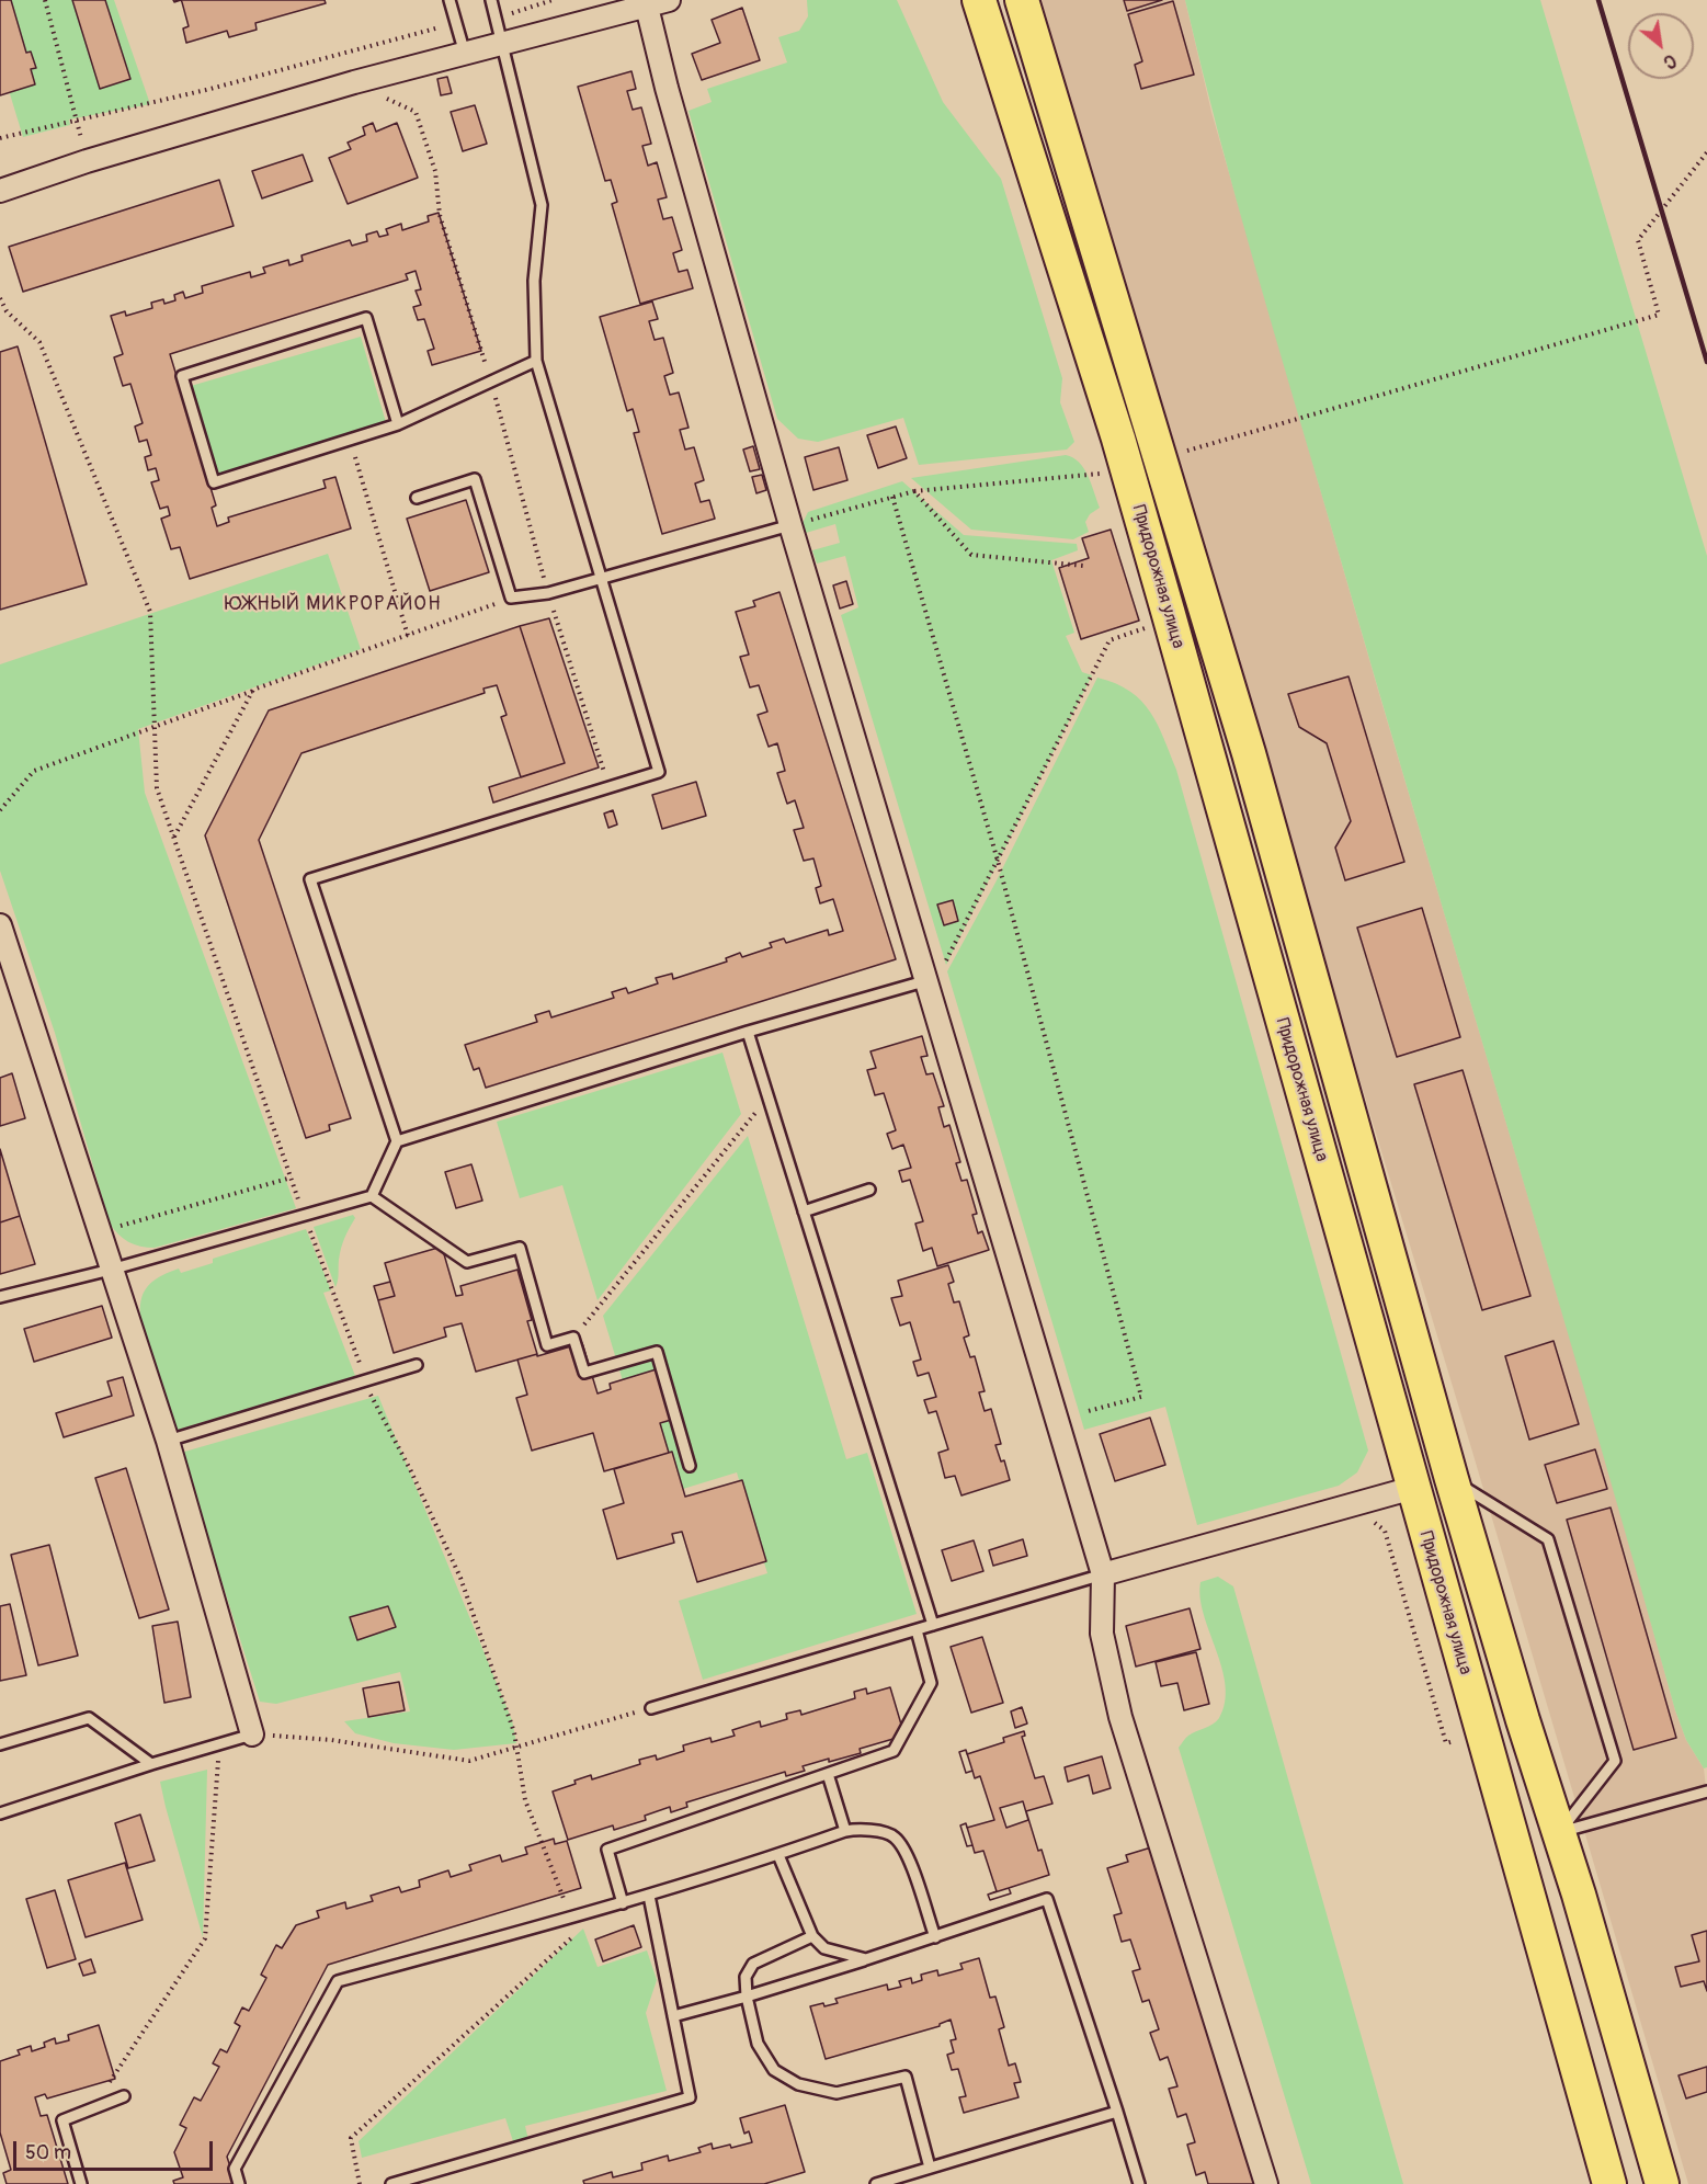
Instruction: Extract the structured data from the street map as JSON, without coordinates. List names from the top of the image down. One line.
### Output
{"streets":{"main road":["Придорожная улица"]},"districts":["ЮЖНЫЙ МИКРОРАЙОН"],"scale_bar":"50 m","north":"bottom right"}
